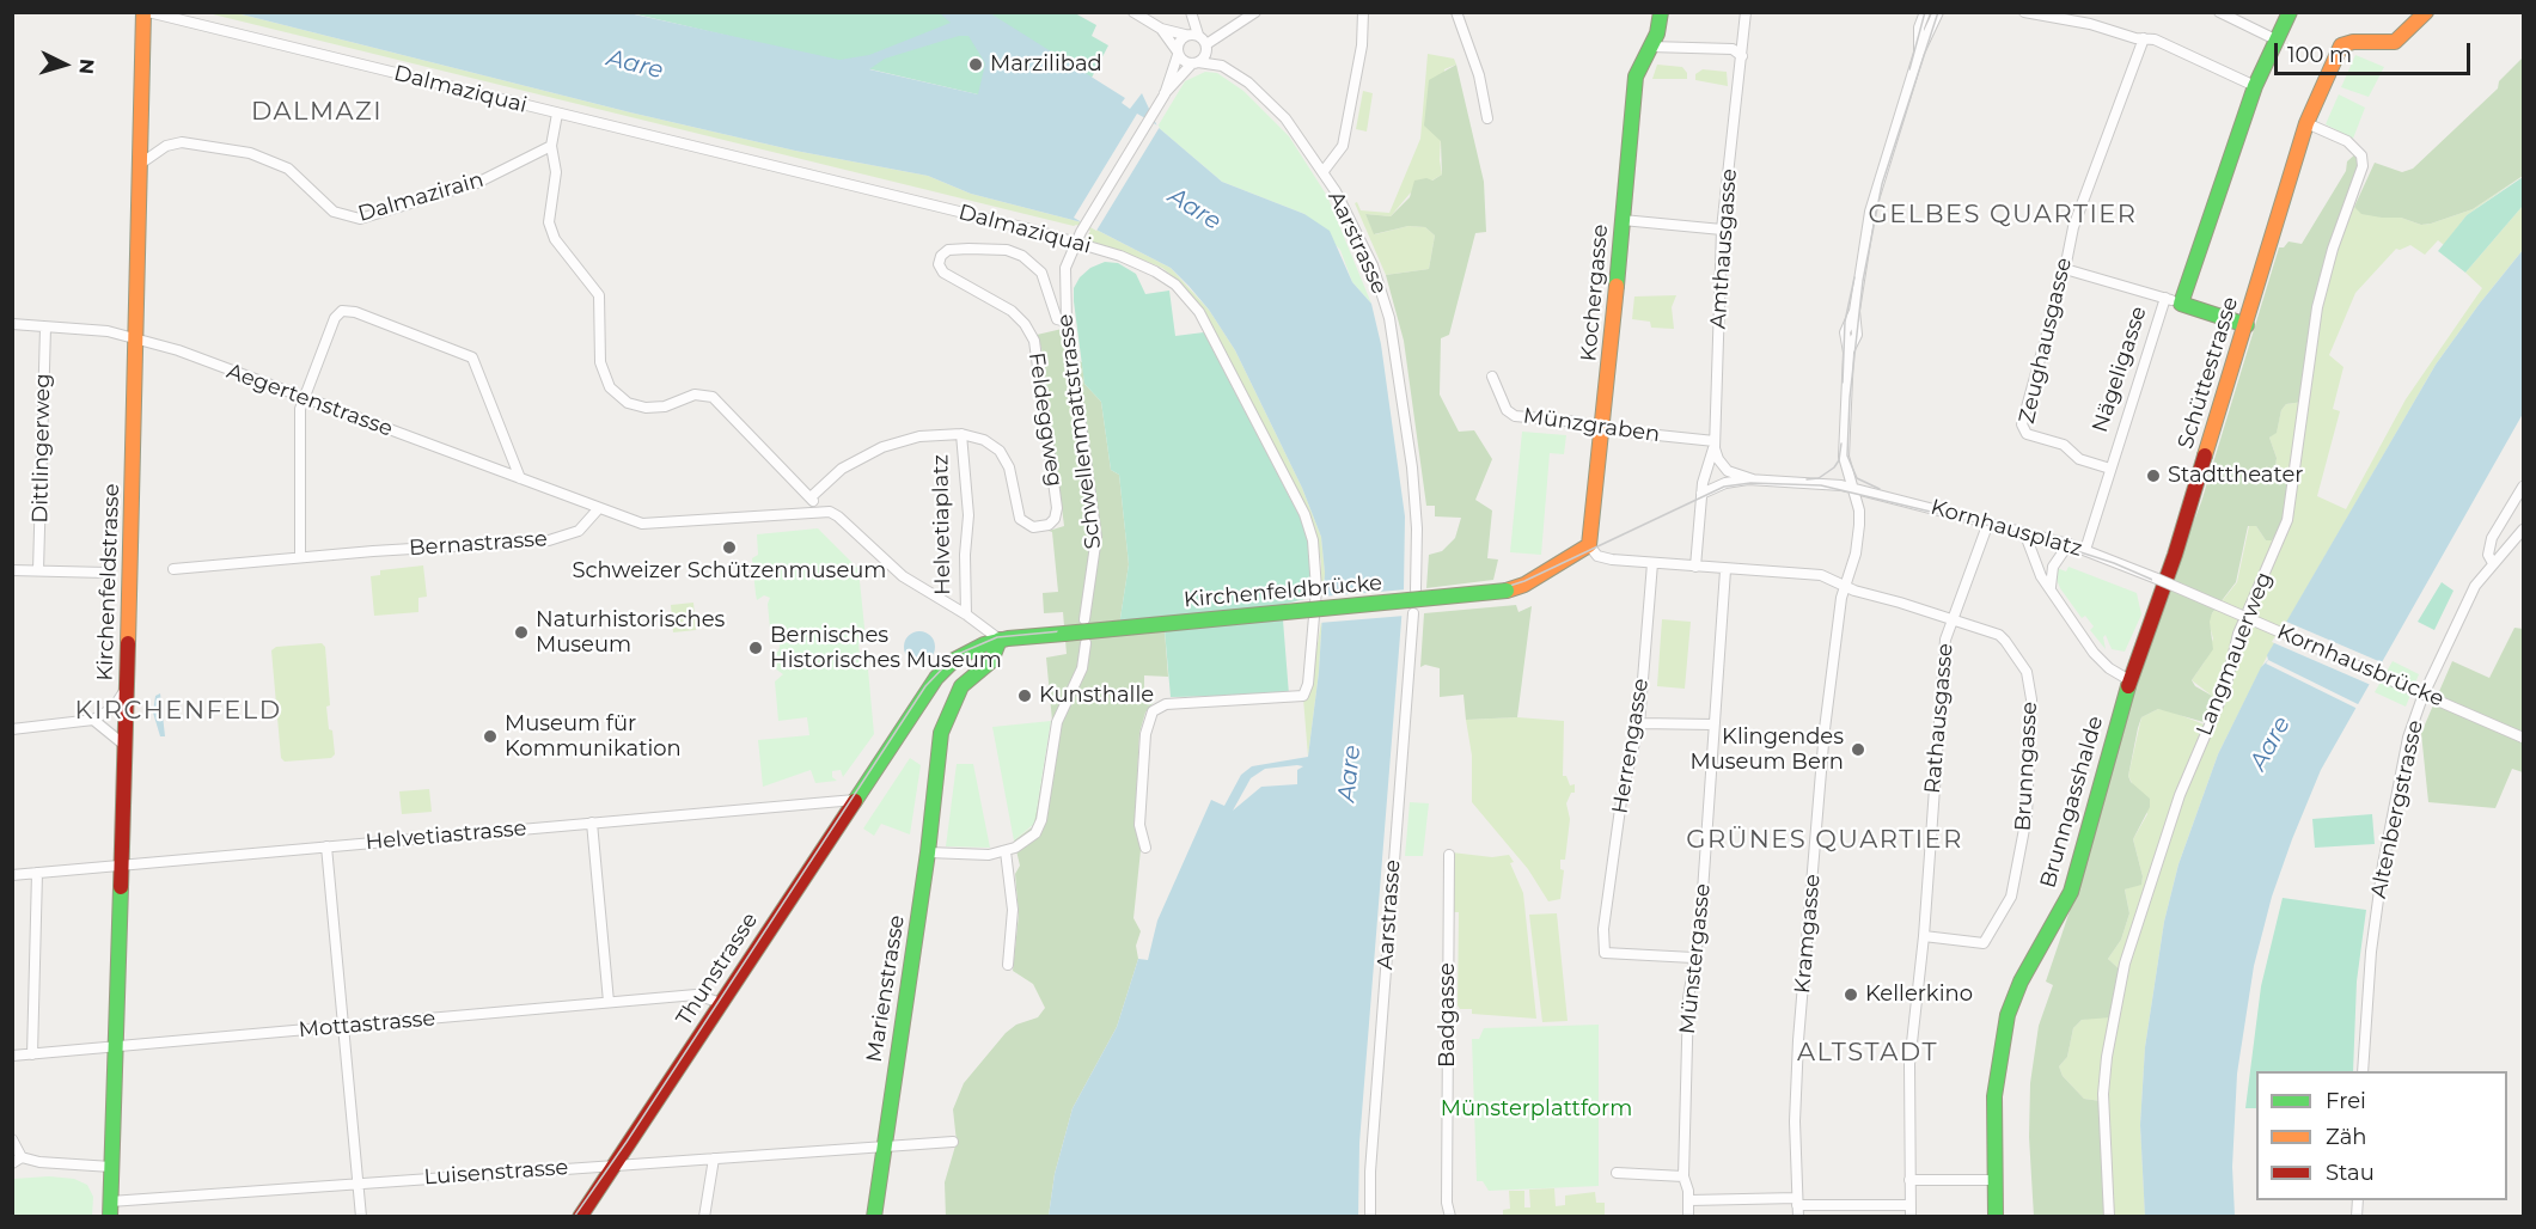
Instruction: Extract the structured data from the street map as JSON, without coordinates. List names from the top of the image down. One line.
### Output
{"streets":{"street":["Dalmaziquai","Dalmazirain","Aarstrasse","Amthausgasse","Kochergasse","Zeughausgasse","Nägeligasse","Schüttestrasse","Aegertenstrasse","Feldeggweg","Münzgraben","Schwellenmattstrasse","Dittlingerweg","Helvetiaplatz","Kornhausplatz","Bernastrasse","Kirchenfeldstrasse","Kirchenfeldbrücke","Langmauerweg","Kornhausbrücke","Rathausgasse","Herrengasse","Brunngasse","Brunngasshalde","Altenbergstrasse","Helvetiastrasse","Kramgasse","Münstergasse","Thunstrasse","Marienstrasse","Badgasse","Mottastrasse","Luisenstrasse"]},"crossings":[["Dalmaziquai","Schwellenmattstrasse"],["Dalmaziquai","Kirchenfeldstrasse"],["Dalmazirain","Kirchenfeldstrasse"],["Amthausgasse","Münzgraben"],["Amthausgasse","Brunngasse"],["Kochergasse","Münzgraben"],["Kochergasse","Kirchenfeldbrücke"],["Kochergasse","Brunngasse"],["Zeughausgasse","Nägeligasse"],["Nägeligasse","Kornhausplatz"],["Schüttestrasse","Langmauerweg"],["Schüttestrasse","Brunngasshalde"],["Aegertenstrasse","Dittlingerweg"],["Aegertenstrasse","Bernastrasse"],["Aegertenstrasse","Kirchenfeldstrasse"],["Feldeggweg","Schwellenmattstrasse"],["Feldeggweg","Helvetiaplatz"],["Helvetiaplatz","Kirchenfeldbrücke"],["Helvetiaplatz","Thunstrasse"],["Helvetiaplatz","Marienstrasse"],["Kornhausplatz","Kornhausbrücke"],["Kornhausplatz","Rathausgasse"],["Kornhausplatz","Kramgasse"],["Kirchenfeldstrasse","Helvetiastrasse"],["Kirchenfeldstrasse","Mottastrasse"],["Kirchenfeldstrasse","Luisenstrasse"],["Kirchenfeldbrücke","Brunngasse"],["Kirchenfeldbrücke","Thunstrasse"],["Kirchenfeldbrücke","Marienstrasse"],["Rathausgasse","Brunngasse"],["Herrengasse","Brunngasse"],["Herrengasse","Münstergasse"],["Brunngasse","Kramgasse"],["Brunngasse","Münstergasse"],["Helvetiastrasse","Thunstrasse"],["Thunstrasse","Marienstrasse"],["Thunstrasse","Mottastrasse"],["Thunstrasse","Luisenstrasse"],["Marienstrasse","Luisenstrasse"]],"districts":["DALMAZI","GELBES QUARTIER","KIRCHENFELD","GRÜNES QUARTIER","ALTSTADT"],"water":["Aare"],"parks":["Münsterplattform"],"places":["Marzilibad","Stadttheater","Schweizer Schützenmuseum","Naturhistorisches Museum","Bernisches Historisches Museum","Kunsthalle","Museum für Kommunikation","Klingendes Museum Bern","Kellerkino"],"legend":["Frei","Zäh","Stau"],"scale_bar":"100 m","north":"right"}
